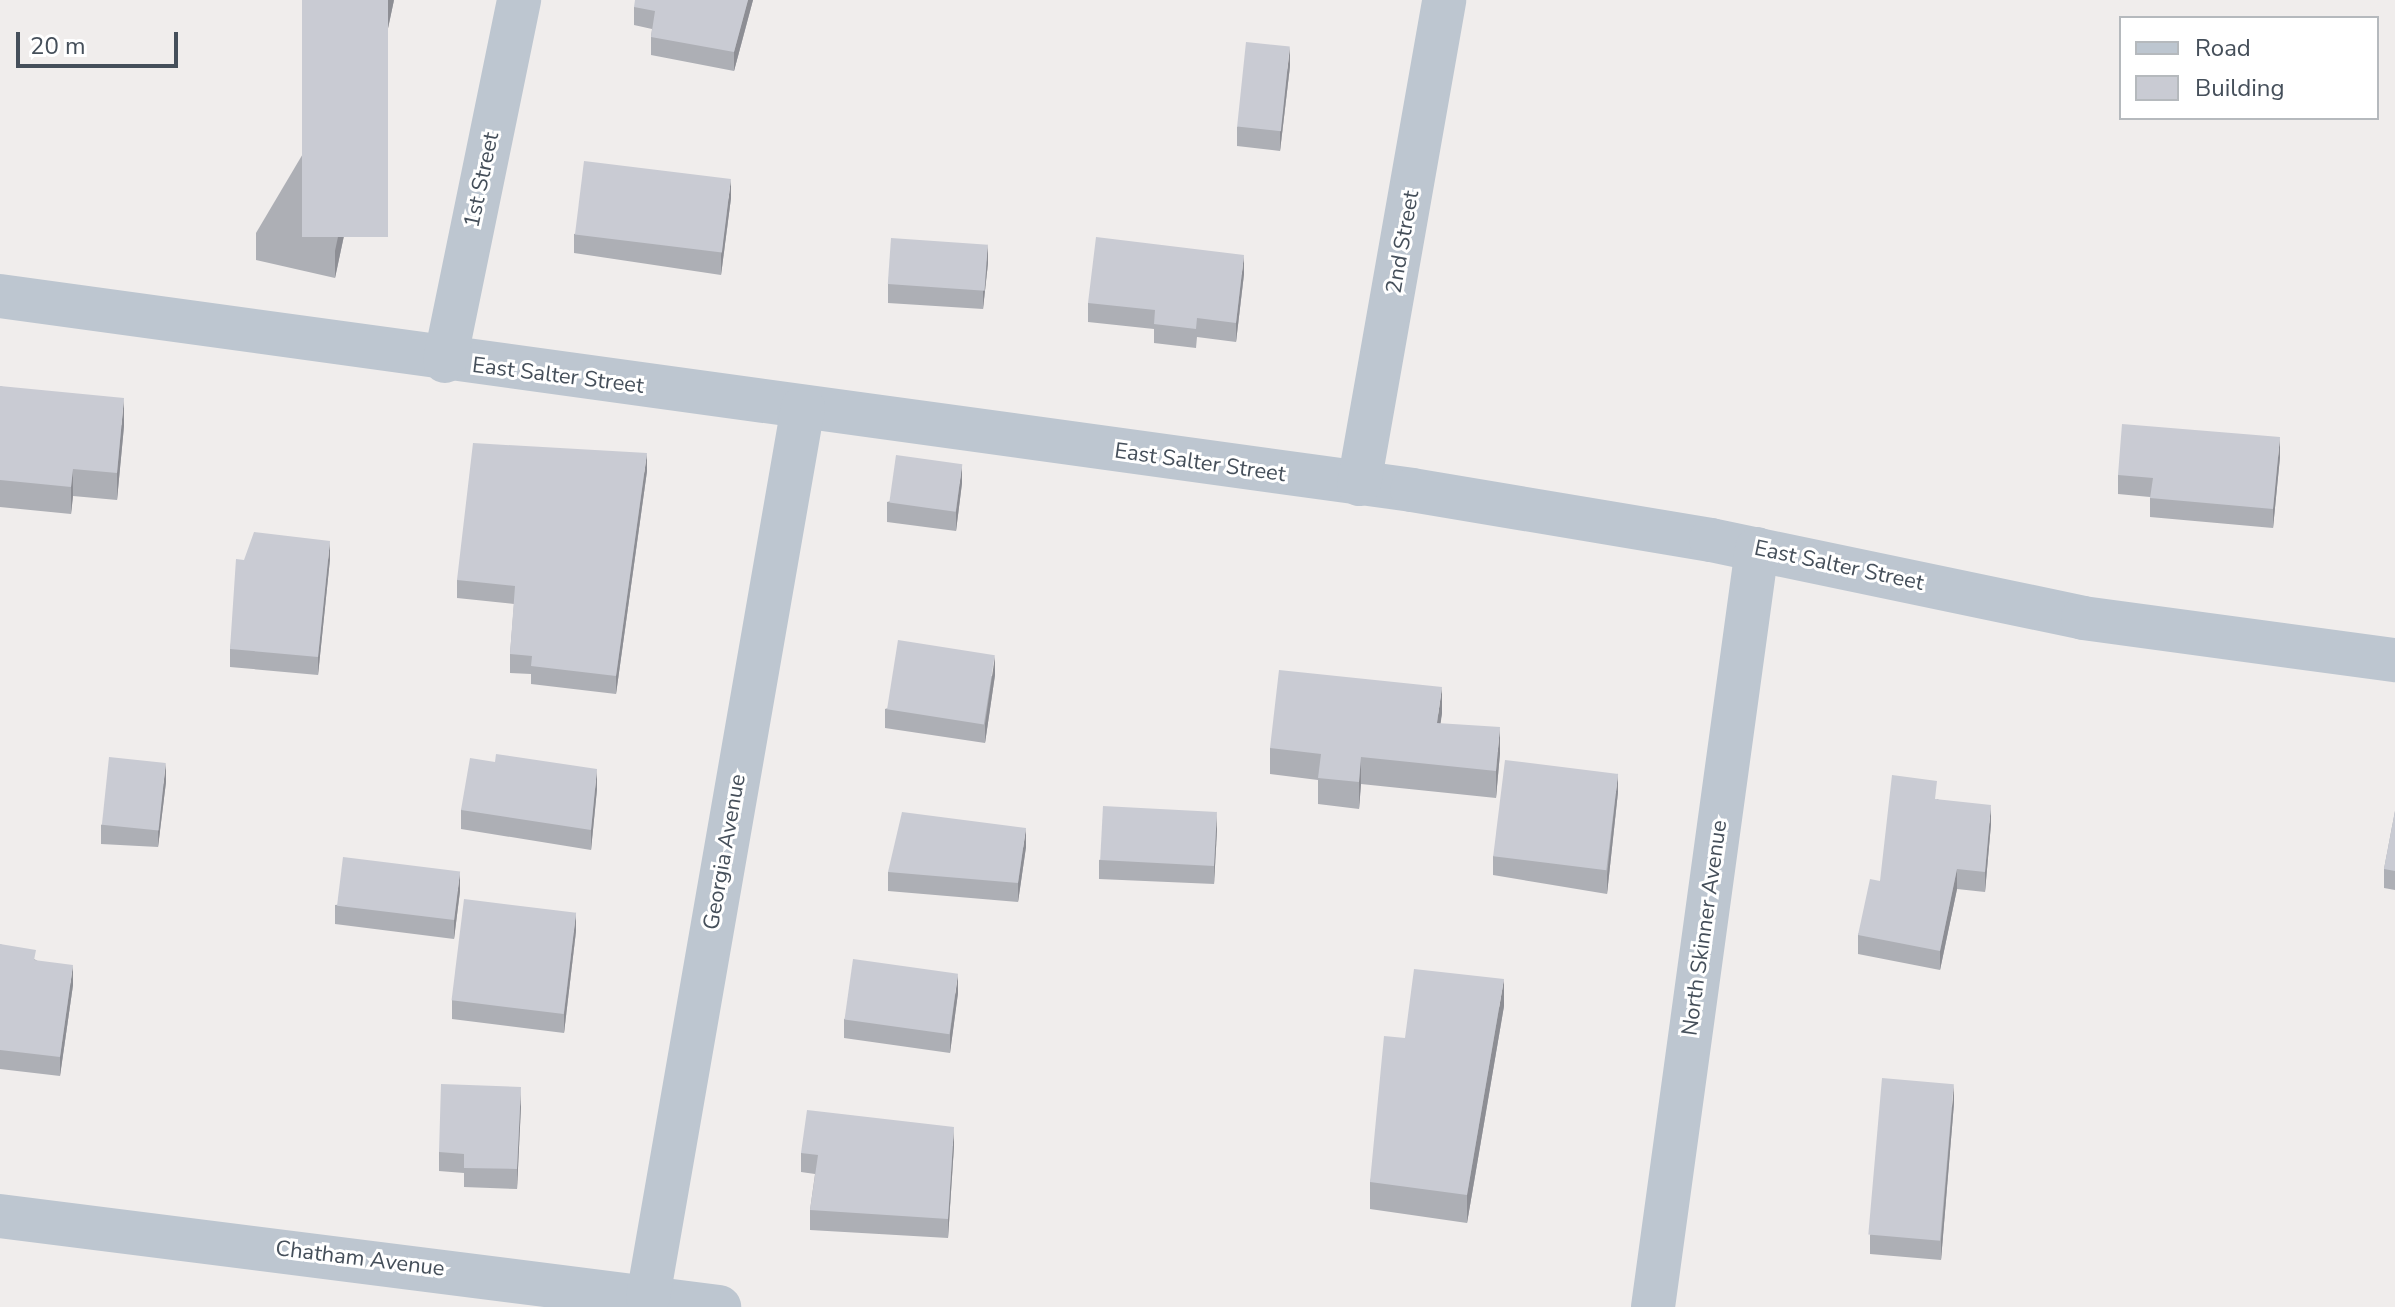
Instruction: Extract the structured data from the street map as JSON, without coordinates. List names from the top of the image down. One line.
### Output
{"streets":{"street":["1st Street","2nd Street","East Salter Street","Georgia Avenue","North Skinner Avenue","Chatham Avenue"]},"crossings":[["1st Street","East Salter Street"],["2nd Street","East Salter Street"],["East Salter Street","Georgia Avenue"],["East Salter Street","North Skinner Avenue"],["Georgia Avenue","Chatham Avenue"]],"legend":["Road","Building"],"scale_bar":"20 m"}
